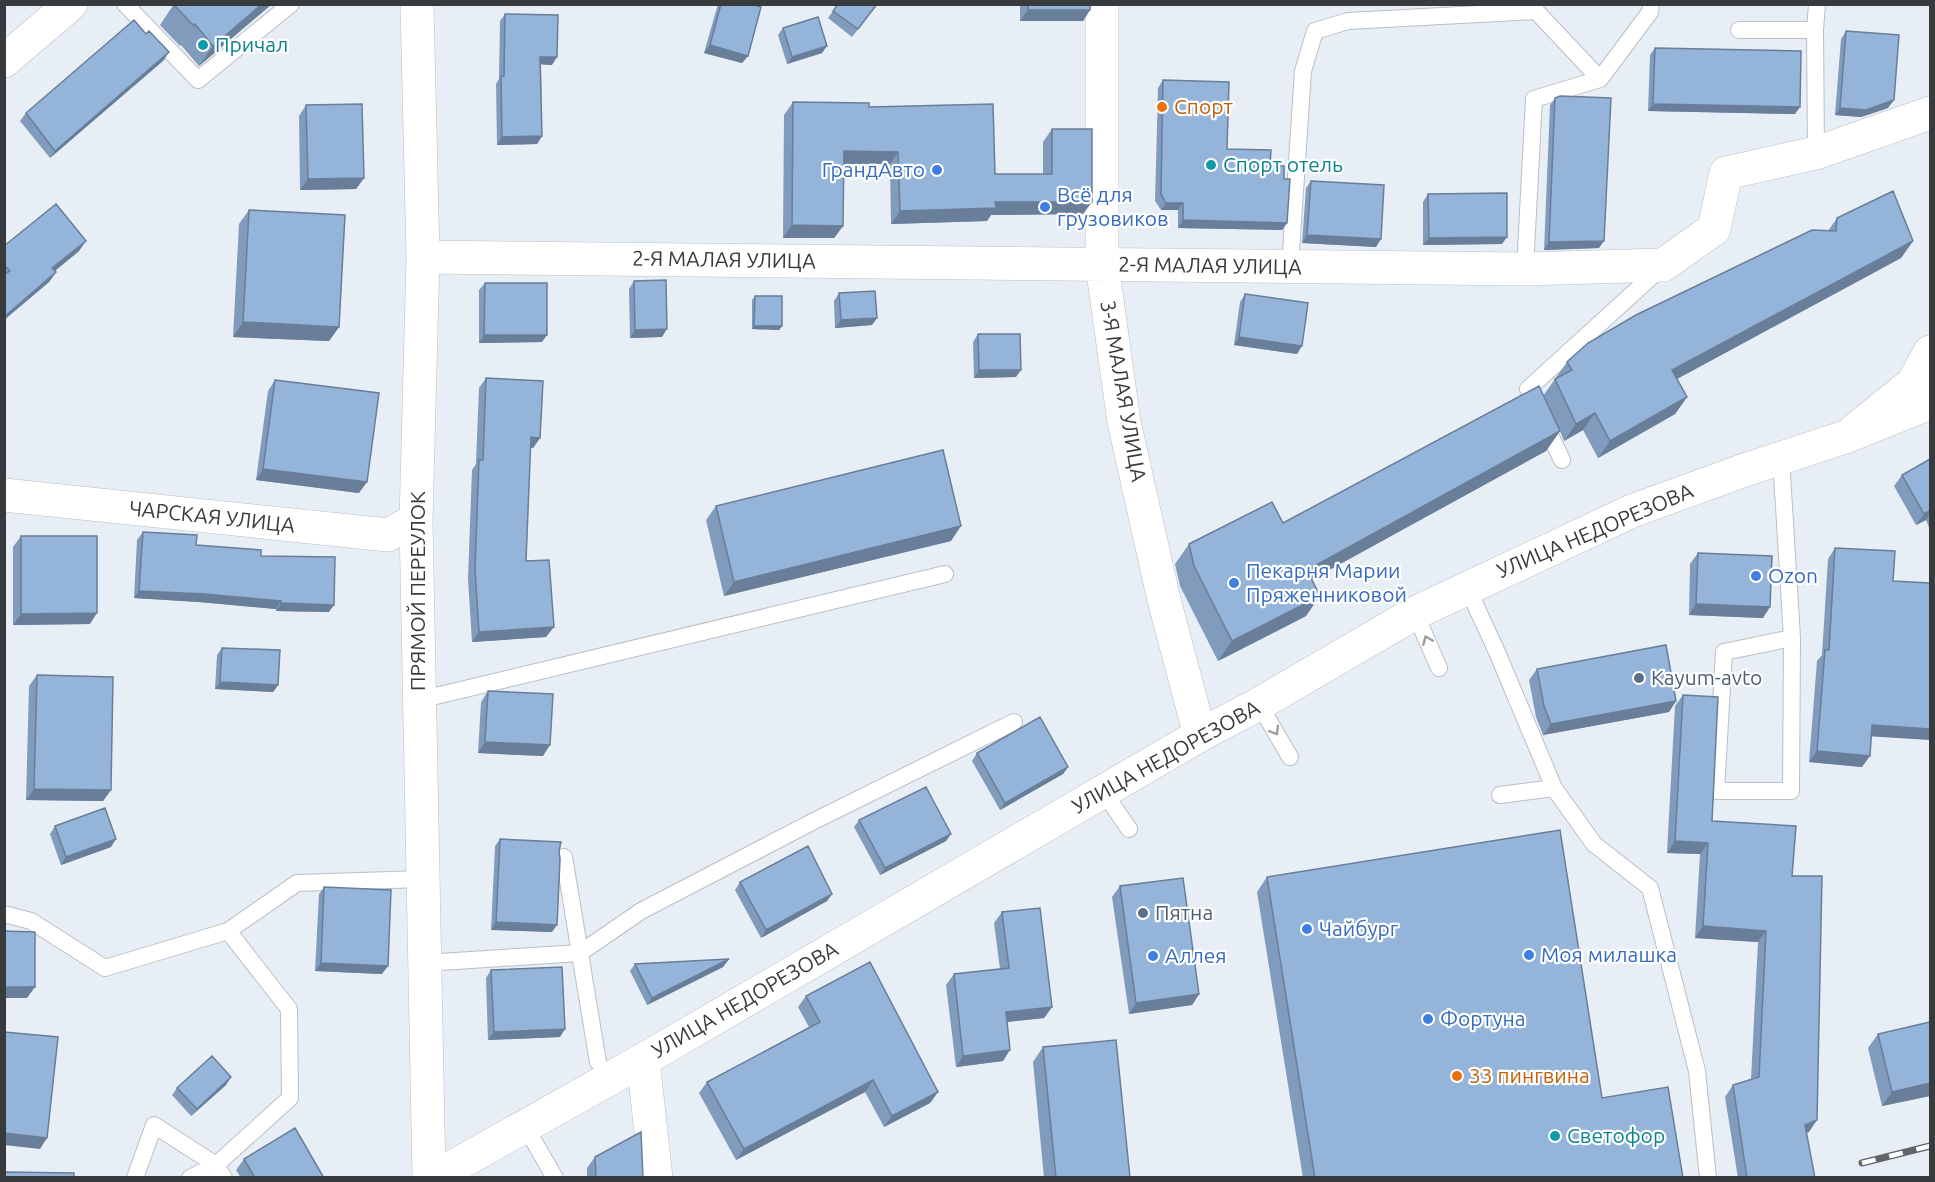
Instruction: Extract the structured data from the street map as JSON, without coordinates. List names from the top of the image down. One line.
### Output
{"streets":{"street":["2-Я МАЛАЯ УЛИЦА","3-Я МАЛАЯ УЛИЦА","ЧАРСКАЯ УЛИЦА","УЛИЦА НЕДОРЕЗОВА","ПРЯМОЙ ПЕРЕУЛОК"]},"crossings":[["2-Я МАЛАЯ УЛИЦА","3-Я МАЛАЯ УЛИЦА"],["2-Я МАЛАЯ УЛИЦА","ПРЯМОЙ ПЕРЕУЛОК"],["3-Я МАЛАЯ УЛИЦА","УЛИЦА НЕДОРЕЗОВА"],["ЧАРСКАЯ УЛИЦА","ПРЯМОЙ ПЕРЕУЛОК"],["УЛИЦА НЕДОРЕЗОВА","ПРЯМОЙ ПЕРЕУЛОК"]],"places":["Причал","Спорт","Спорт отель","ГрандАвто","Всё для грузовиков","Ozon","Пекарня Марии Пряженниковой","Kayum-avto","Пятна","Чайбург","Моя милашка","Аллея","Фортуна","33 пингвина","Светофор"]}
